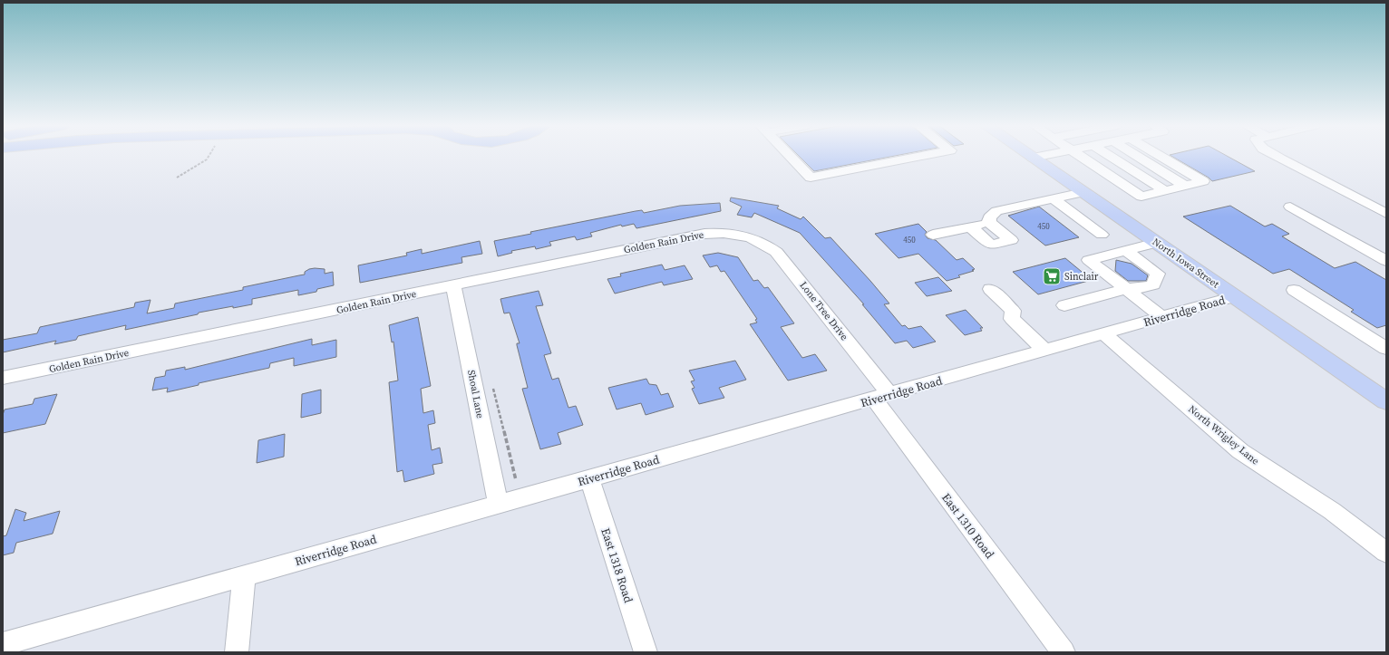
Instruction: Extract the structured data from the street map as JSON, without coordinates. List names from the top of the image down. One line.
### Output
{"streets":{"main road":["North Iowa Street"],"street":["Golden Rain Drive","Lone Tree Drive","Riverridge Road","Shoal Lane","North Wrigley Lane","East 1310 Road","East 1318 Road"]},"crossings":[["Golden Rain Drive","Lone Tree Drive"],["Golden Rain Drive","Shoal Lane"],["North Iowa Street","Riverridge Road"],["Lone Tree Drive","Riverridge Road"],["Lone Tree Drive","East 1310 Road"],["Riverridge Road","Shoal Lane"],["Riverridge Road","North Wrigley Lane"],["Riverridge Road","East 1310 Road"],["Riverridge Road","East 1318 Road"]],"places":{"supermarket":["Sinclair"]},"house_numbers":["450","450"]}
